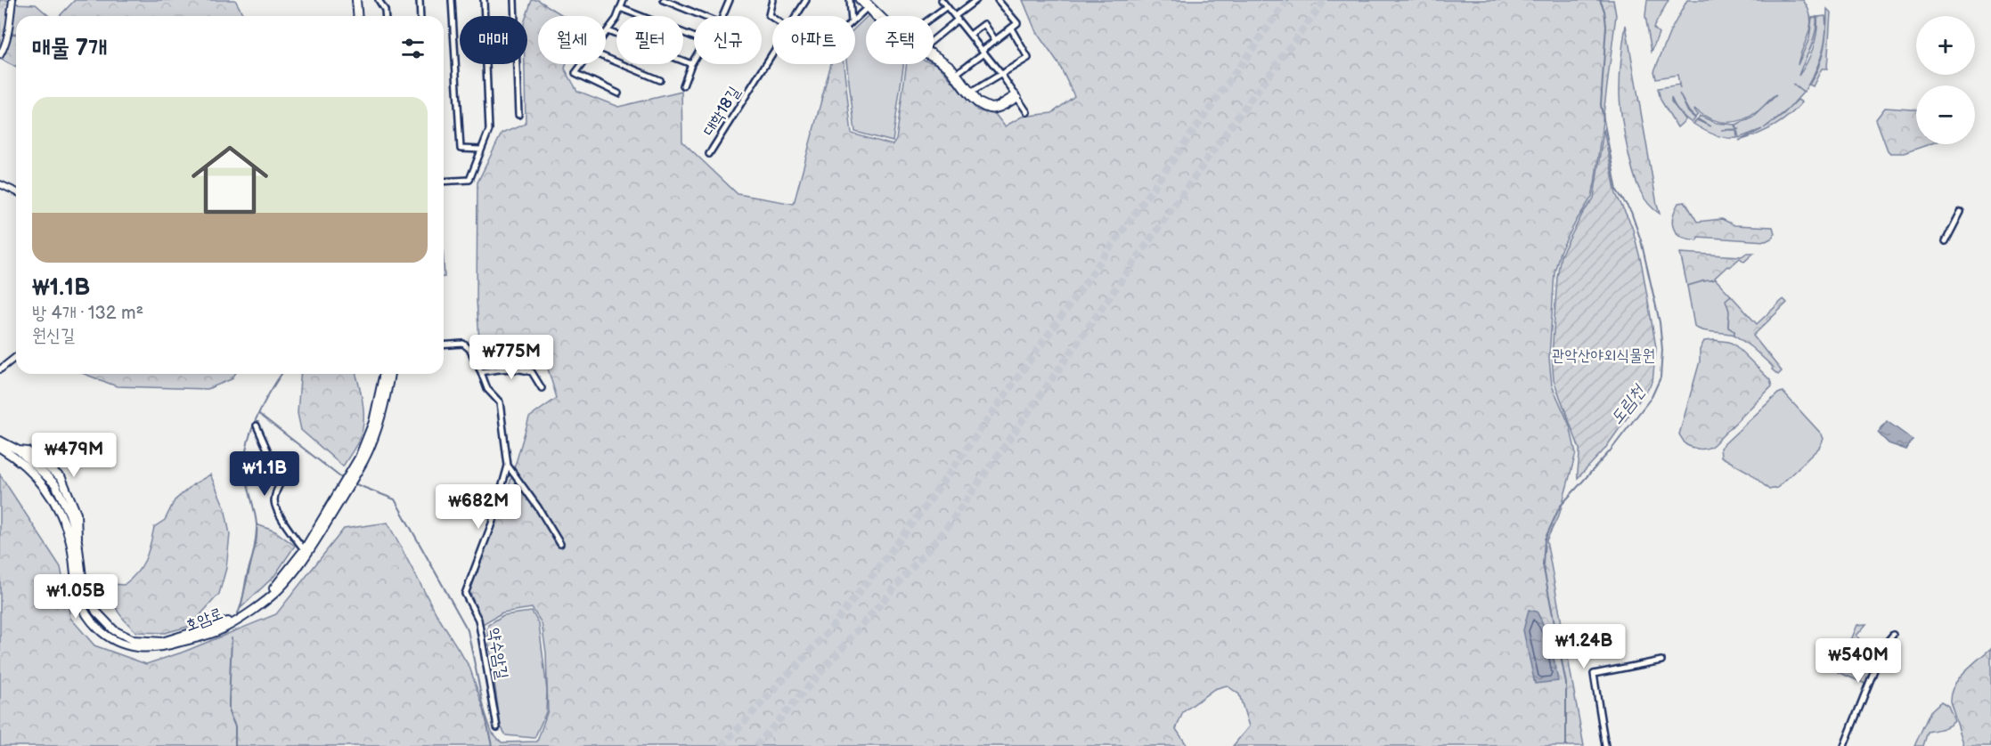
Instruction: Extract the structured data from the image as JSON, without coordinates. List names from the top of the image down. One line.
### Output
{"streets":{"main road":["호암로"],"street":["대학18길","약수암길"]},"water":["도림천"],"parks":["관악산야외식물원"],"page":{"map_buttons":["+","−"],"chip":["매매","월세","필터","신규","아파트","주택"],"heading":"매물 7개","list":[{"name":"₩1.1B","note":"방 4개 · 132 m² · 원신길"}],"price":["₩775M","₩479M","₩1.1B","₩682M","₩1.05B","₩1.24B","₩540M"]}}
